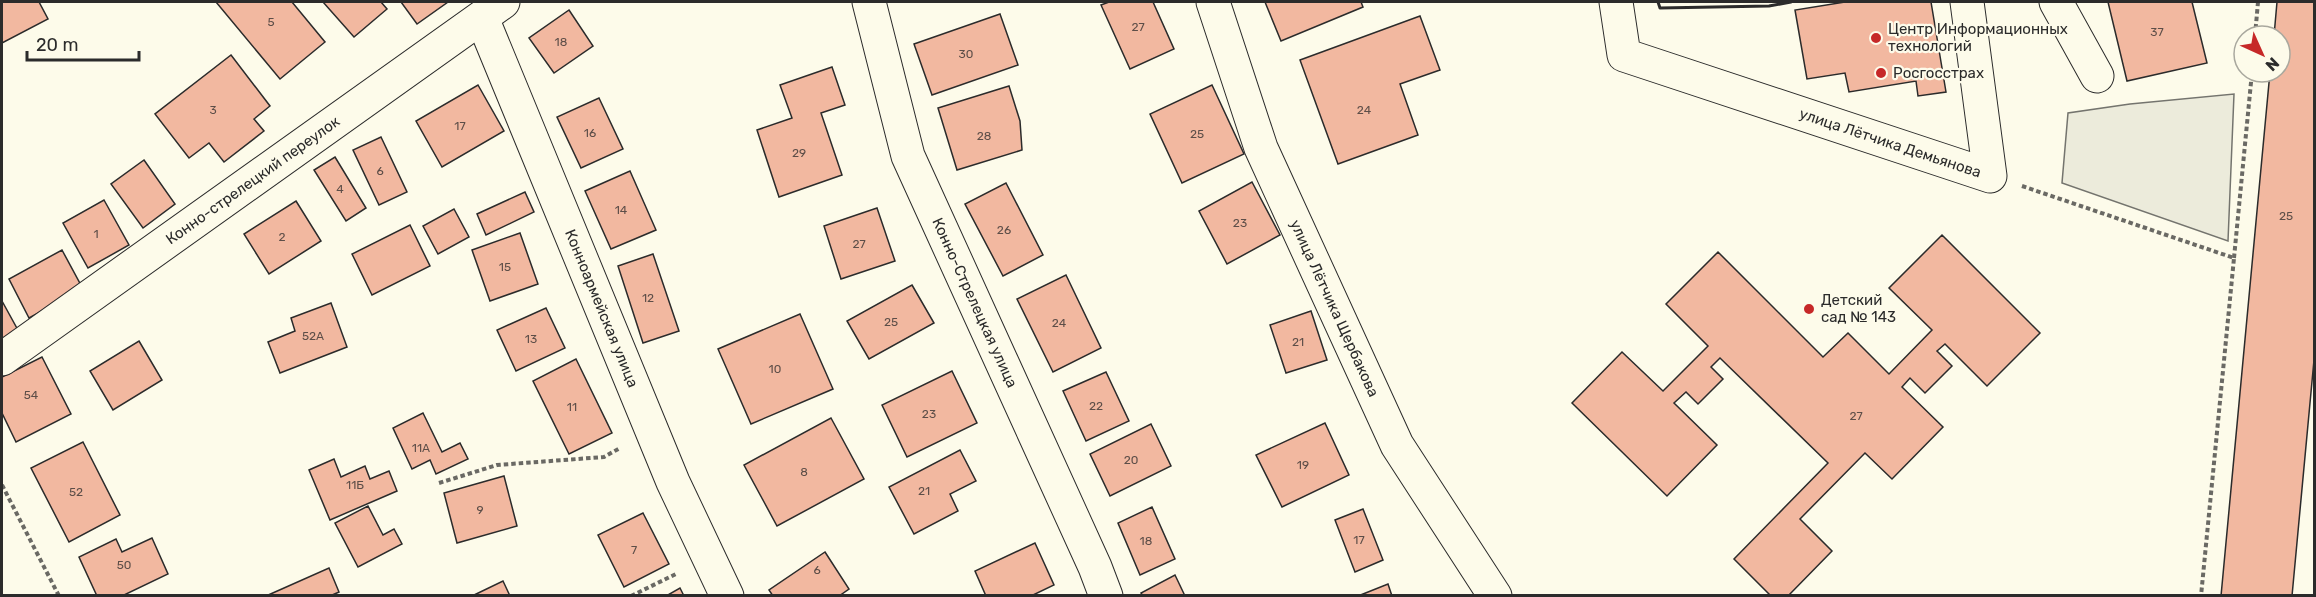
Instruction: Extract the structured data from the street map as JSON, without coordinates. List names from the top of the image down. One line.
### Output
{"streets":{"street":["улица Лётчика Демьянова","Конно-стрелецкий переулок","Конно-Стрелецкая улица","Конноармейская улица","улица Лётчика Щербакова"]},"crossings":[["Конно-стрелецкий переулок","Конноармейская улица"]],"places":["Центр Информационных технологий","Росгосстрах","Детский сад № 143"],"house_numbers":["5","27","37","18","30","3","24","17","16","25","28","29","6","4","14","25","23","26","1","2","27","15","12","25","24","52А","13","21","10","54","22","11","23","27","11А","20","19","8","11Б","21","52","9","17","18","7","50","6"],"scale_bar":"20 m","north":"bottom right"}
